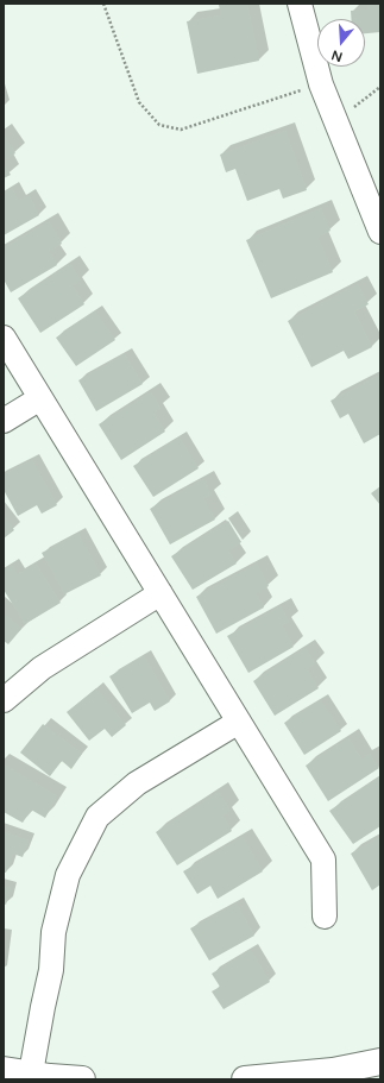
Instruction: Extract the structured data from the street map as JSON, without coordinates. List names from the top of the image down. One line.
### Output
{"north":"bottom"}
